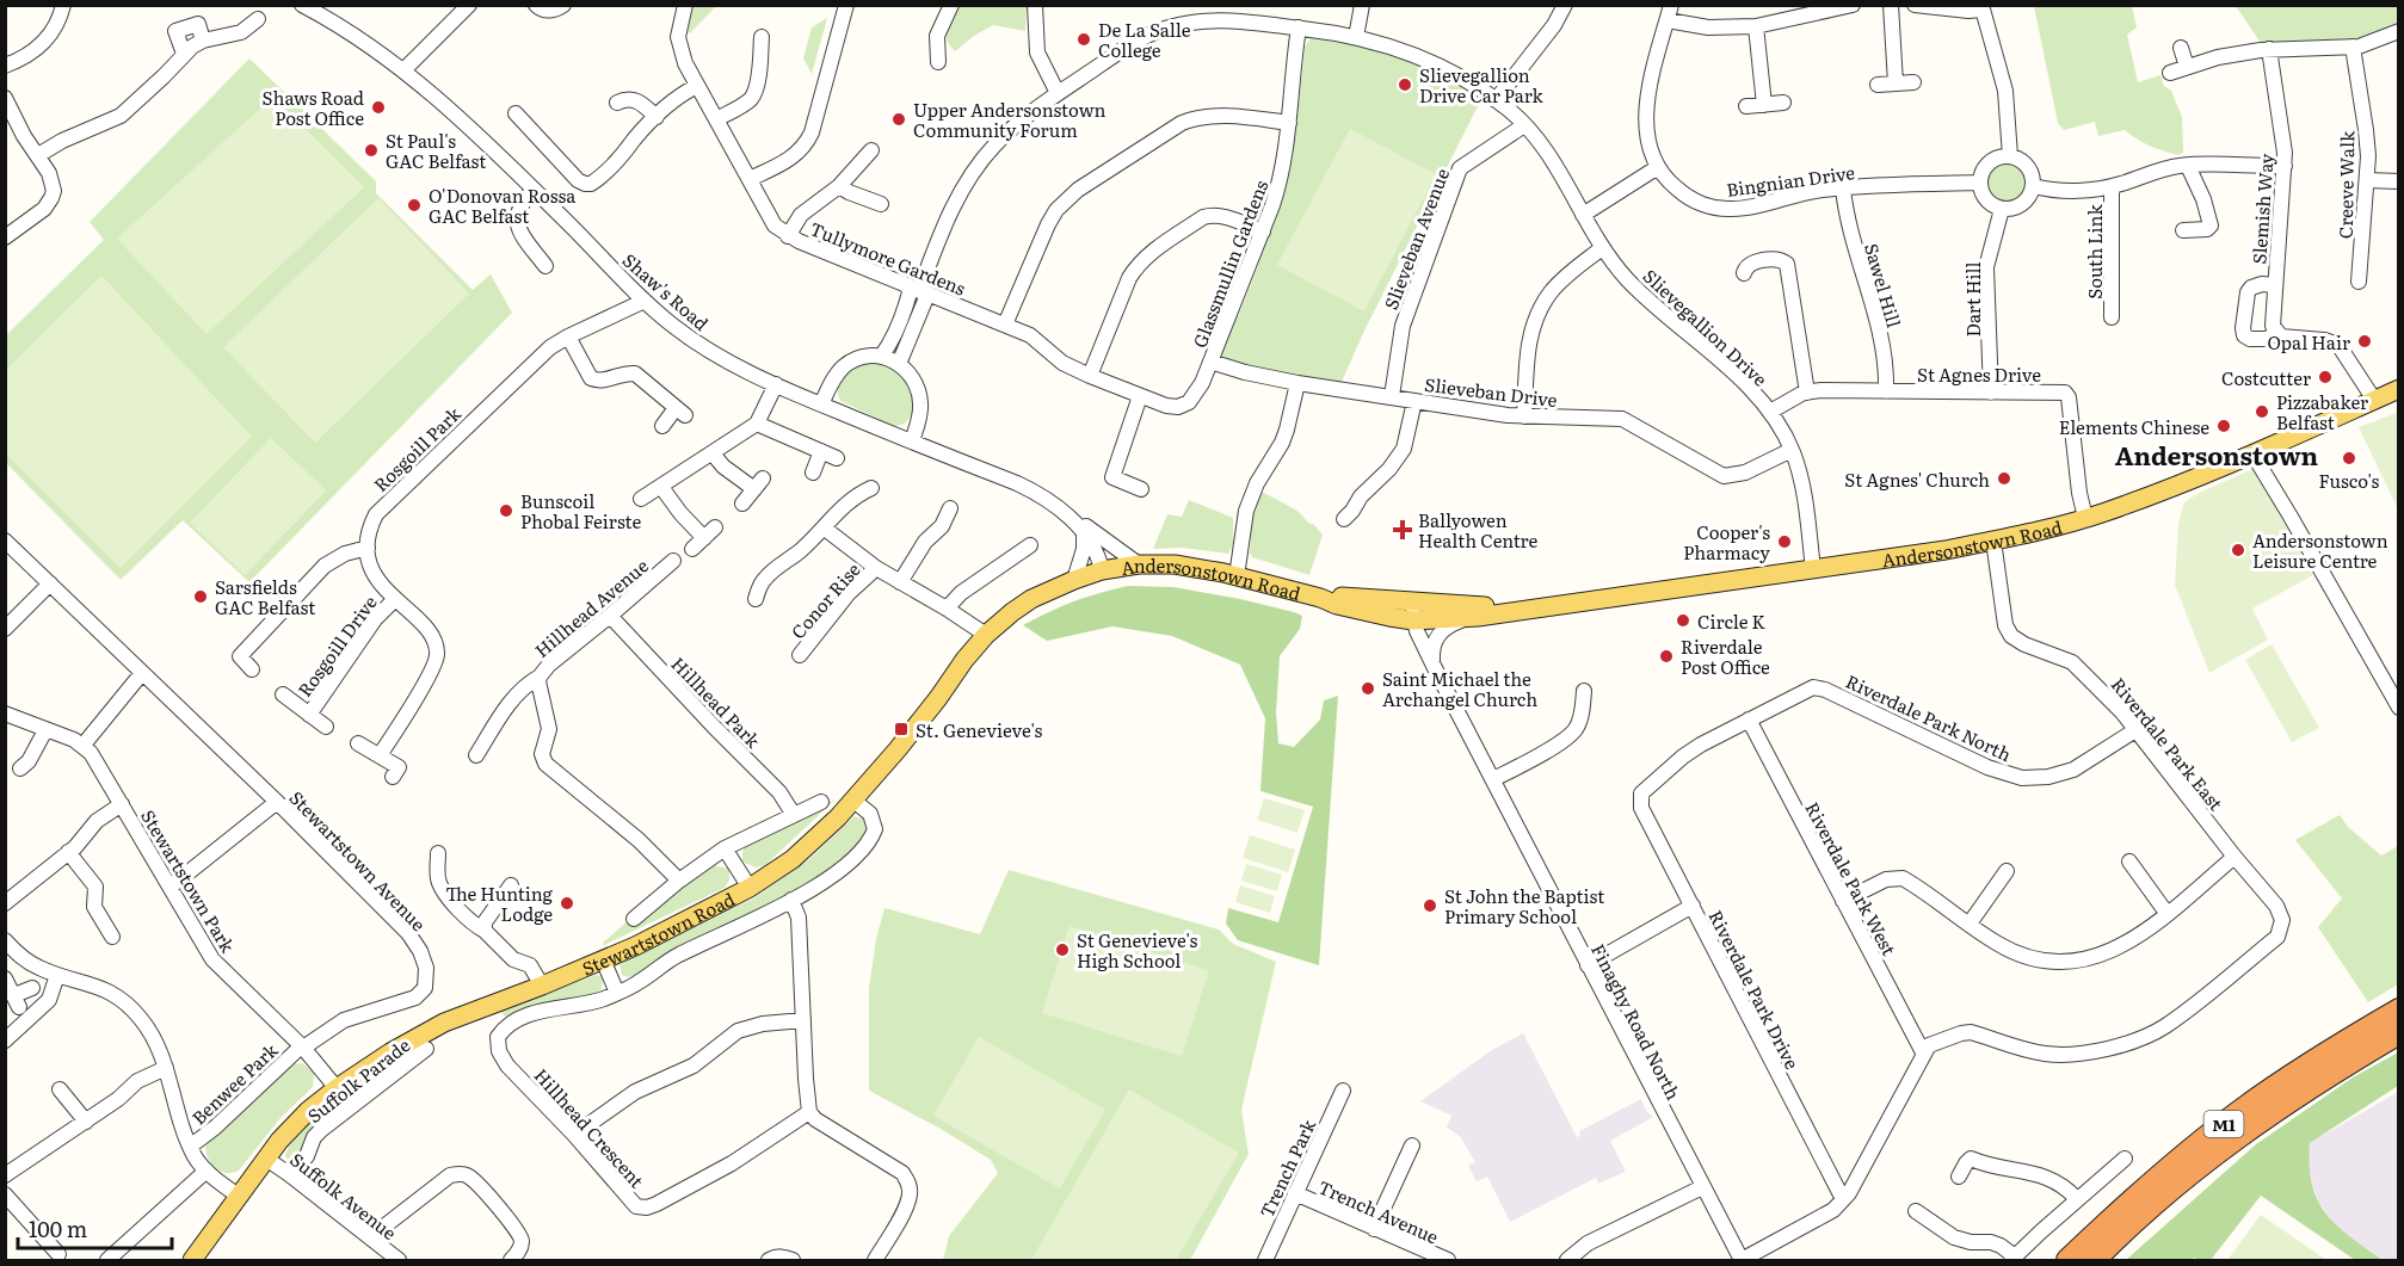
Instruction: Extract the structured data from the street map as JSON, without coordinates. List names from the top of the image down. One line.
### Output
{"streets":{"highway":["M1"],"main road":["Andersonstown Road","Stewartstown Road"],"street":["Bingnian Drive","Creeve Walk","Slemish Way","Slieveban Avenue","South Link","Tullymore Gardens","Glassmullin Gardens","Sawel Hill","Shaw's Road","Dart Hill","Slievegallion Drive","St Agnes Drive","Slieveban Drive","Rosgoill Park","Conor Rise","Hillhead Avenue","Rosgoill Drive","Hillhead Park","Riverdale Park North","Riverdale Park East","Stewartstown Avenue","Riverdale Park West","Stewartstown Park","Riverdale Park Drive","Finaghy Road North","Suffolk Parade","Benwee Park","Hillhead Crescent","Trench Park","Suffolk Avenue","Trench Avenue"]},"crossings":[["Bingnian Drive","South Link"],["Bingnian Drive","Sawel Hill"],["Bingnian Drive","Dart Hill"],["Slemish Way","South Link"],["Slemish Way","Andersonstown Road"],["Slieveban Avenue","Slievegallion Drive"],["Slieveban Avenue","Slieveban Drive"],["South Link","Dart Hill"],["Tullymore Gardens","Glassmullin Gardens"],["Tullymore Gardens","Slievegallion Drive"],["Glassmullin Gardens","Slievegallion Drive"],["Glassmullin Gardens","Slieveban Drive"],["Sawel Hill","St Agnes Drive"],["Shaw's Road","Rosgoill Park"],["Shaw's Road","Andersonstown Road"],["Shaw's Road","Stewartstown Road"],["Dart Hill","St Agnes Drive"],["Slievegallion Drive","St Agnes Drive"],["Slievegallion Drive","Slieveban Drive"],["Slievegallion Drive","Andersonstown Road"],["St Agnes Drive","Andersonstown Road"],["Andersonstown Road","Riverdale Park East"],["Andersonstown Road","Stewartstown Road"],["Andersonstown Road","Finaghy Road North"],["Conor Rise","Stewartstown Road"],["Hillhead Avenue","Hillhead Park"],["Riverdale Park North","Riverdale Park East"],["Riverdale Park North","Riverdale Park West"],["Riverdale Park North","Riverdale Park Drive"],["Riverdale Park East","Riverdale Park West"],["Stewartstown Avenue","Stewartstown Park"],["Stewartstown Avenue","Benwee Park"],["Stewartstown Park","Stewartstown Road"],["Stewartstown Park","Benwee Park"],["Stewartstown Road","Hillhead Crescent"],["Stewartstown Road","Suffolk Avenue"],["Suffolk Parade","Suffolk Avenue"],["Trench Park","Trench Avenue"]],"districts":["Andersonstown"],"places":{"other":["De La Salle College","Slievegallion Drive Car Park","Shaws Road Post Office","Upper Andersonstown Community Forum","St Paul's GAC Belfast","O'Donovan Rossa GAC Belfast","Opal Hair","Costcutter","Pizzabaker Belfast","Elements Chinese","Fusco's","St Agnes' Church","Bunscoil Phobal Feirste","Cooper's Pharmacy","Andersonstown Leisure Centre","Sarsfields GAC Belfast","Circle K","Riverdale Post Office","Saint Michael the Archangel Church","The Hunting Lodge","St John the Baptist Primary School","St Genevieve's High School"],"health":["Ballyowen Health Centre"],"transit":["St. Genevieve's"]},"scale_bar":"100 m"}
